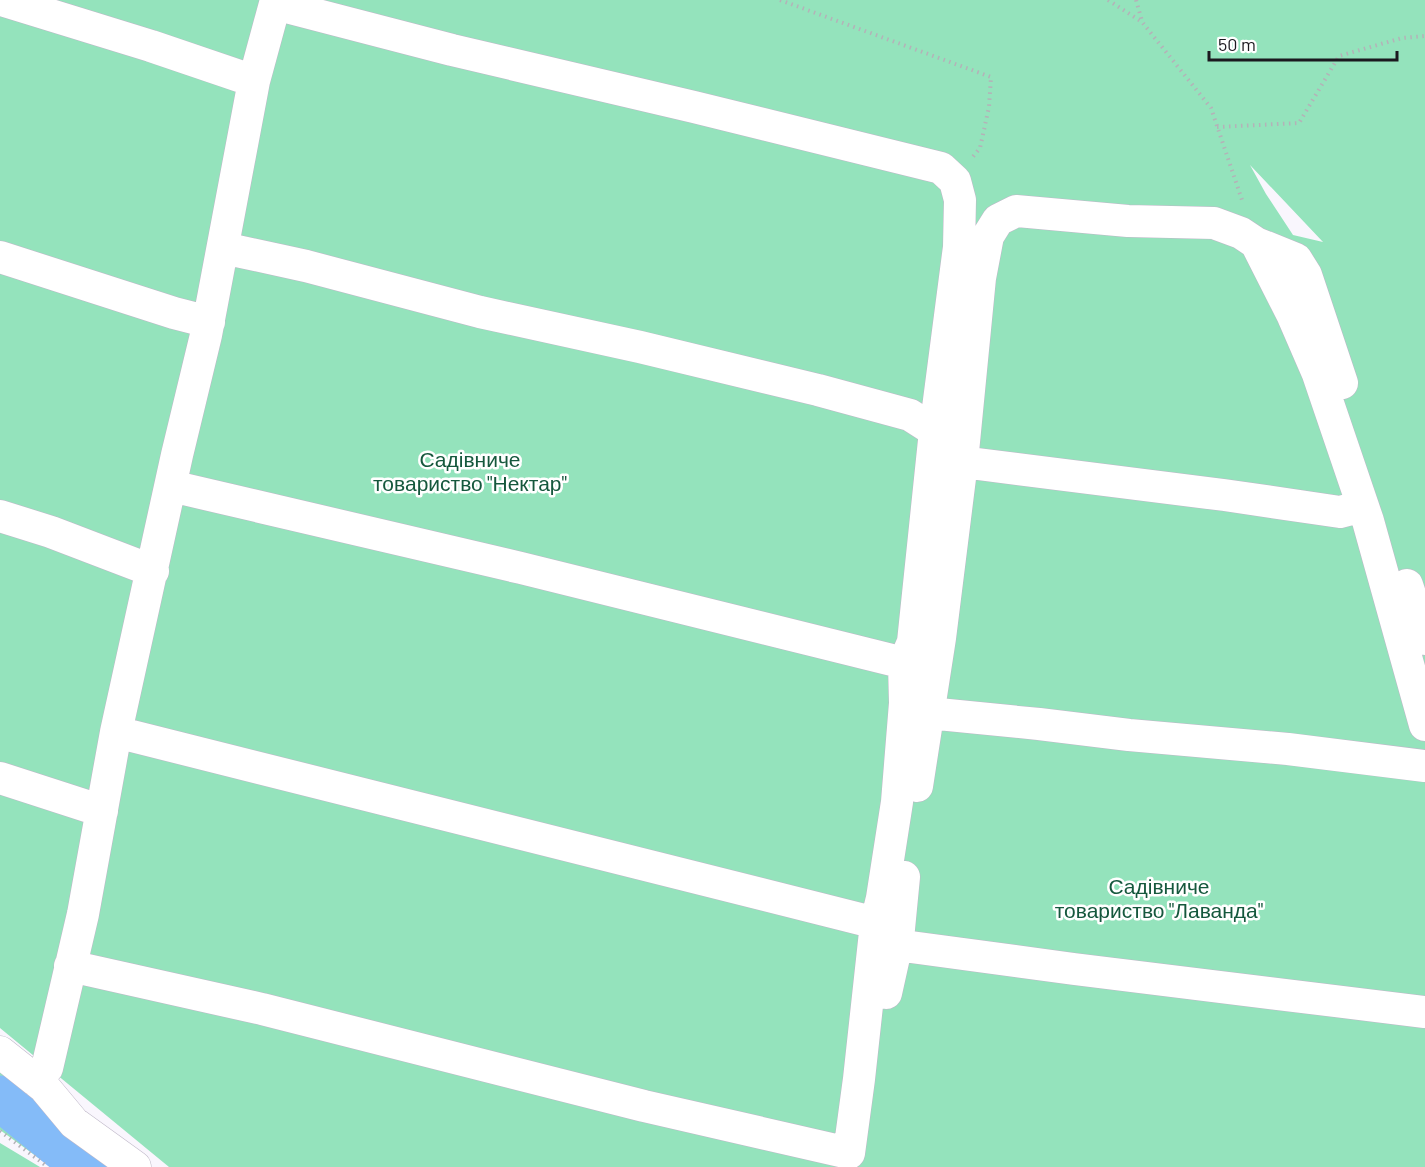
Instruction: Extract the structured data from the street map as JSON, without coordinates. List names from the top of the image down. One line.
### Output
{"parks":["Садівниче товариство \"Нектар\"","Садівниче товариство \"Лаванда\""],"scale_bar":"50 m"}
